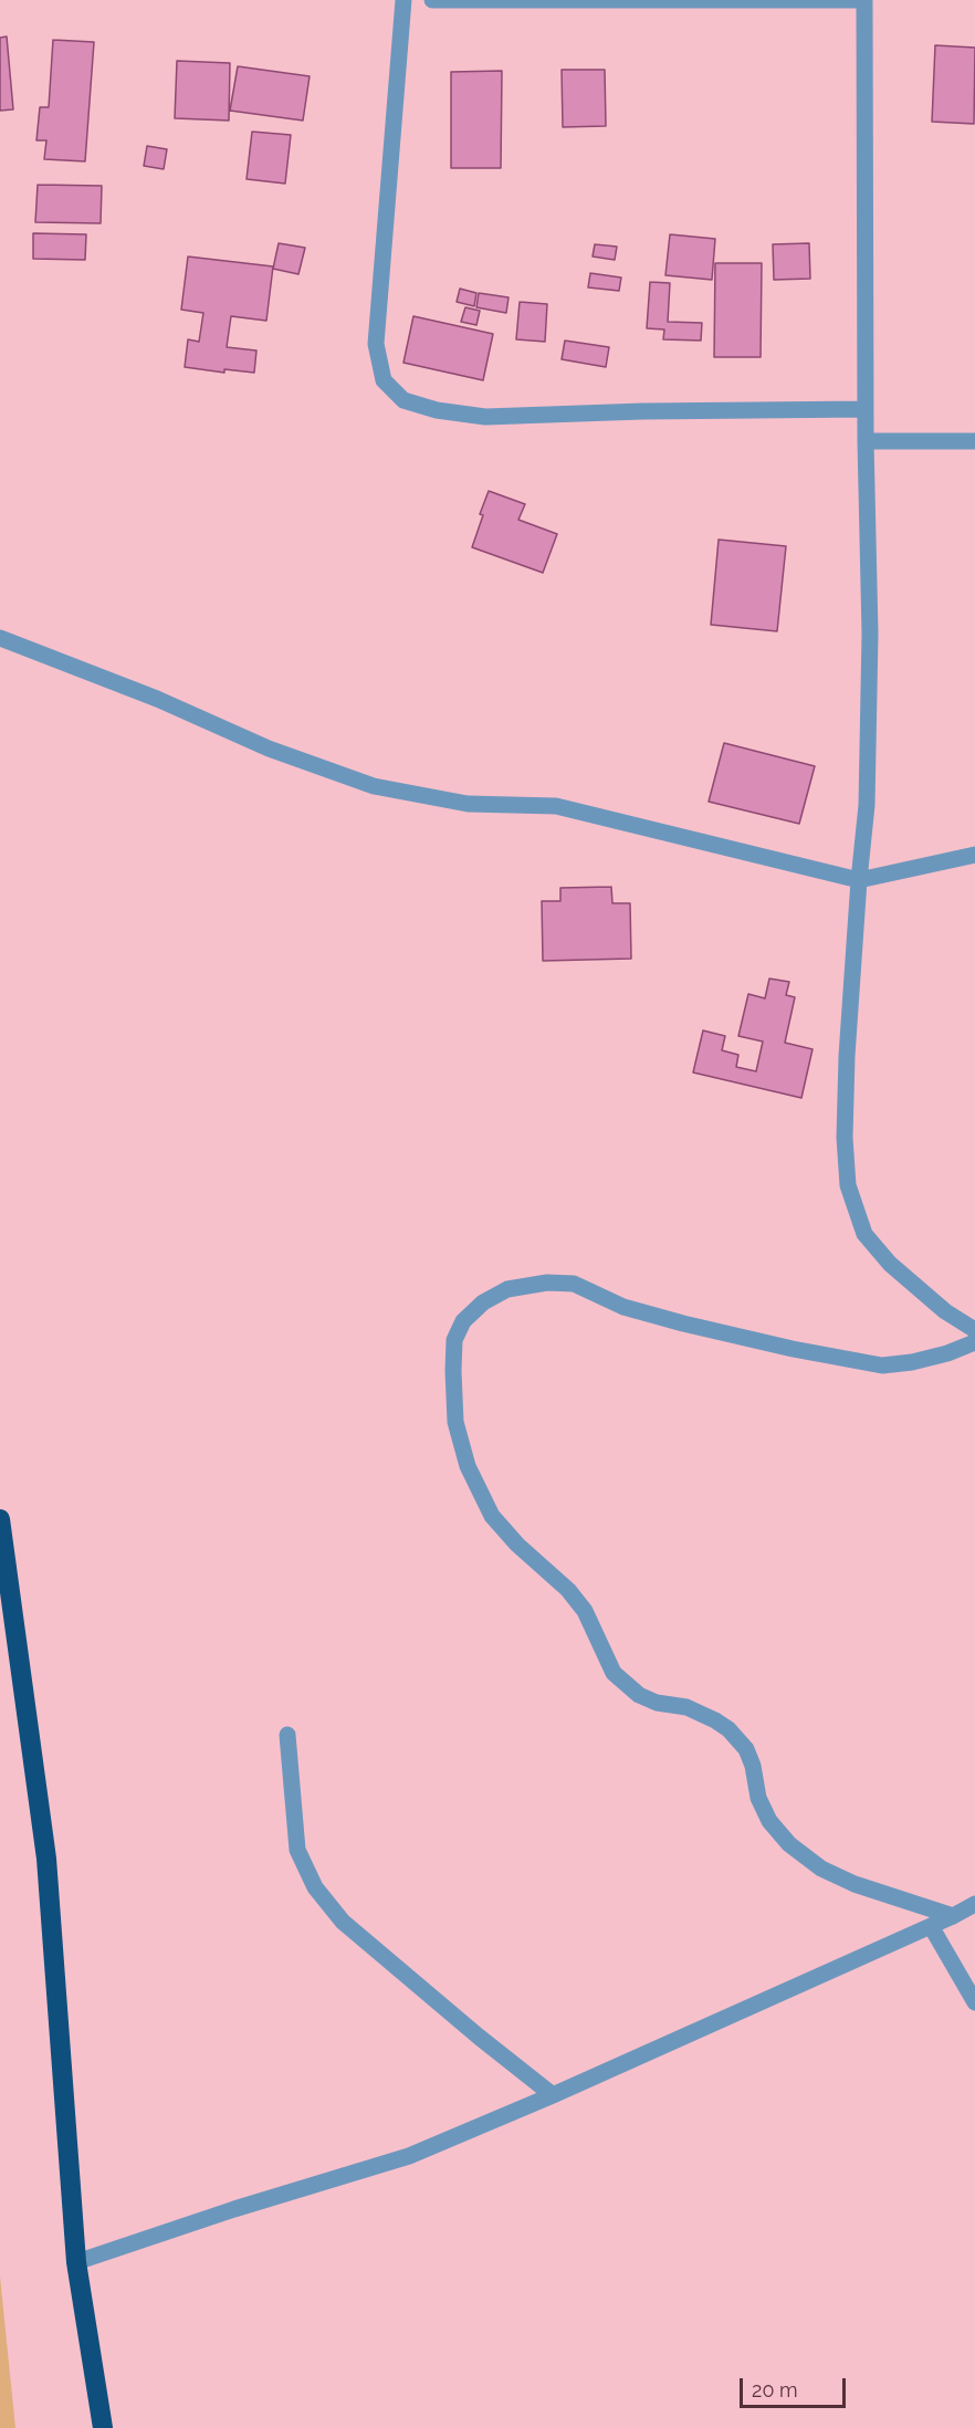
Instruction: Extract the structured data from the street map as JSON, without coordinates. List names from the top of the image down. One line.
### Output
{"scale_bar":"20 m"}
